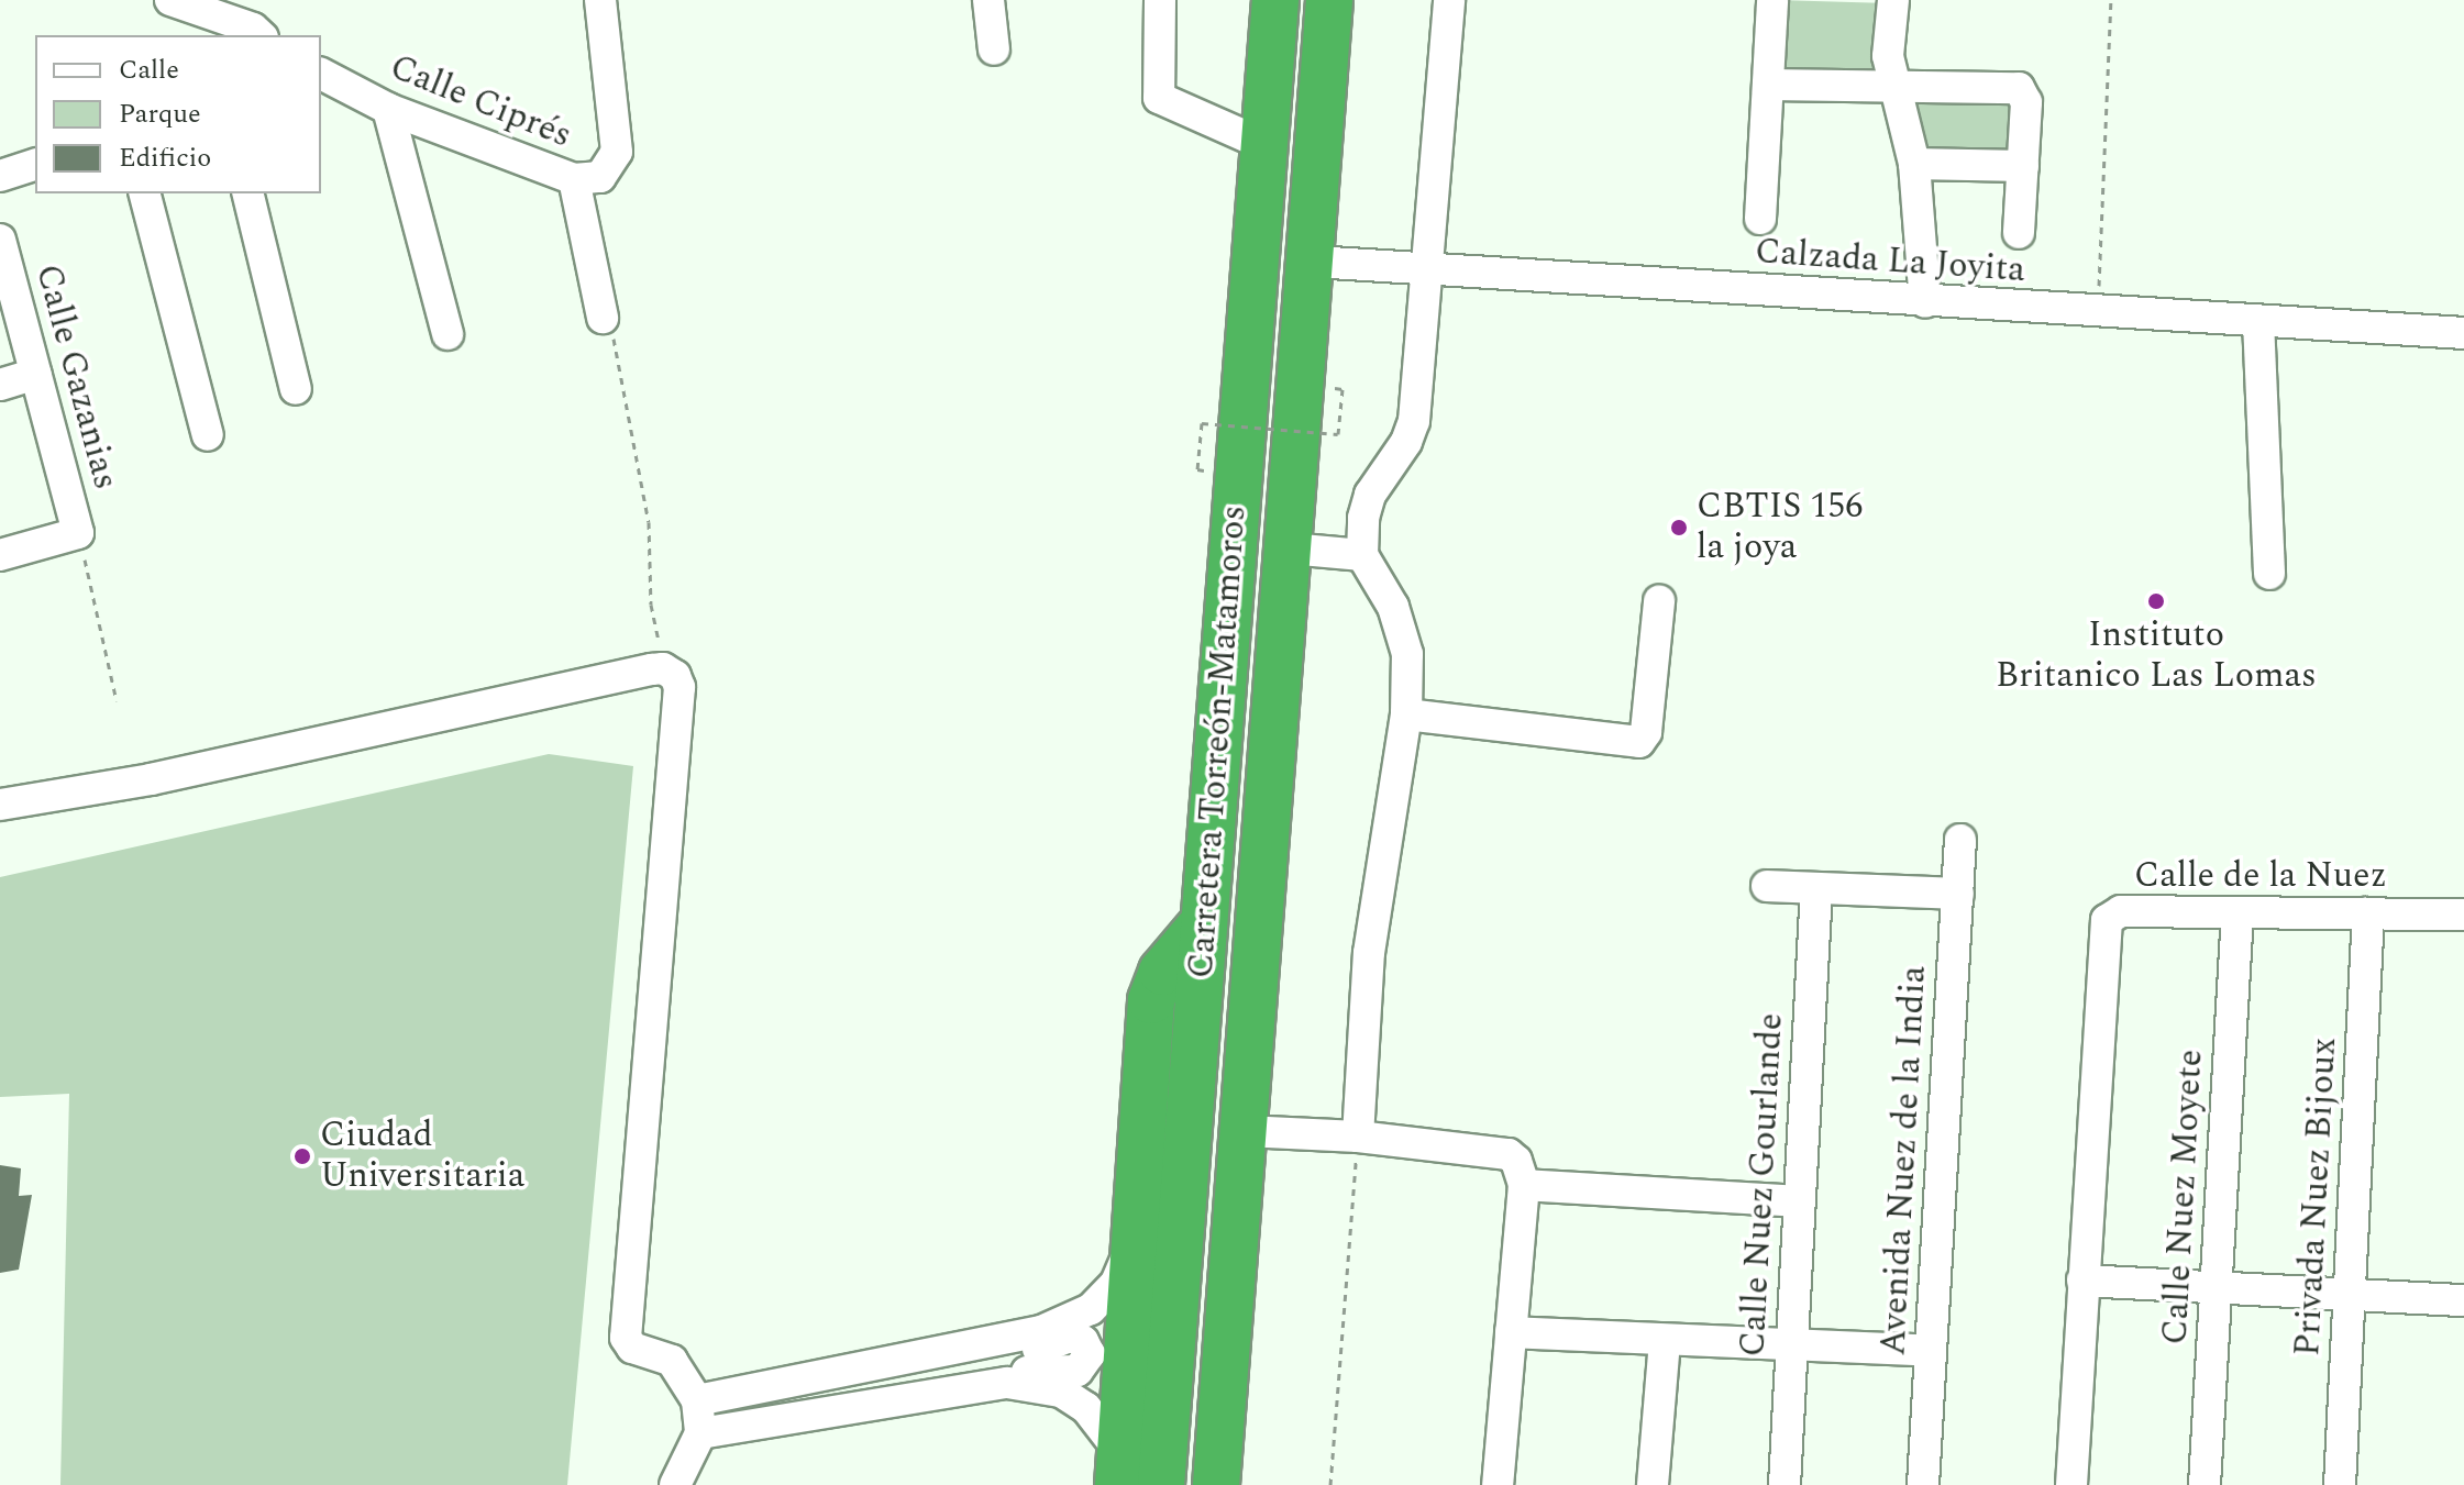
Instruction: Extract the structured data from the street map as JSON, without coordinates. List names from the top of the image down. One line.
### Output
{"streets":{"highway":["Carretera Torreón-Matamoros"],"street":["Calle Ciprés","Calzada La Joyita","Calle Gazanias","Calle de la Nuez","Avenida Nuez de la India","Calle Nuez Gourlande","Calle Nuez Moyete","Privada Nuez Bijoux"]},"crossings":[["Calle de la Nuez","Calle Nuez Moyete"],["Calle de la Nuez","Privada Nuez Bijoux"]],"places":["CBTIS 156 la joya","Instituto Britanico Las Lomas","Ciudad Universitaria"],"legend":["Calle","Parque","Edificio"]}
